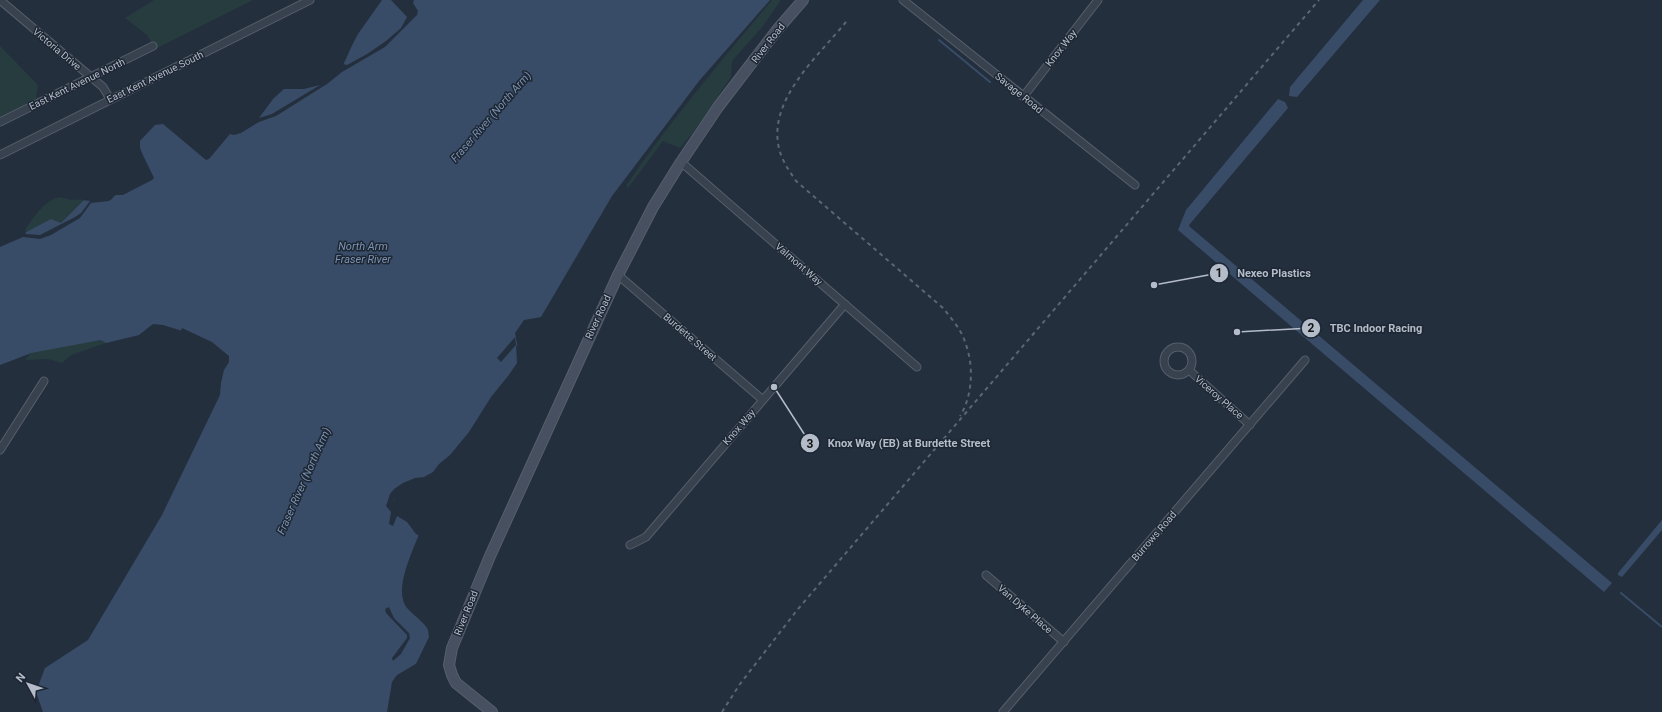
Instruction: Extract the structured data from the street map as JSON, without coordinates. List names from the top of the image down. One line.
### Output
{"streets":{"street":["River Road","Knox Way","Victoria Drive","East Kent Avenue South","East Kent Avenue North","Savage Road","Valmont Way","Burdette Street","Viceroy Place","Burrows Road","Van Dyke Place"]},"crossings":[["River Road","Valmont Way"],["River Road","Burdette Street"],["Knox Way","Savage Road"],["Knox Way","Valmont Way"],["Knox Way","Burdette Street"],["Victoria Drive","East Kent Avenue South"],["Victoria Drive","East Kent Avenue North"],["Viceroy Place","Burrows Road"],["Burrows Road","Van Dyke Place"]],"water":["Fraser River (North Arm)","North Arm Fraser River"],"places":["Nexeo Plastics","TBC Indoor Racing","Knox Way (EB) at Burdette Street"],"north":"top left"}
